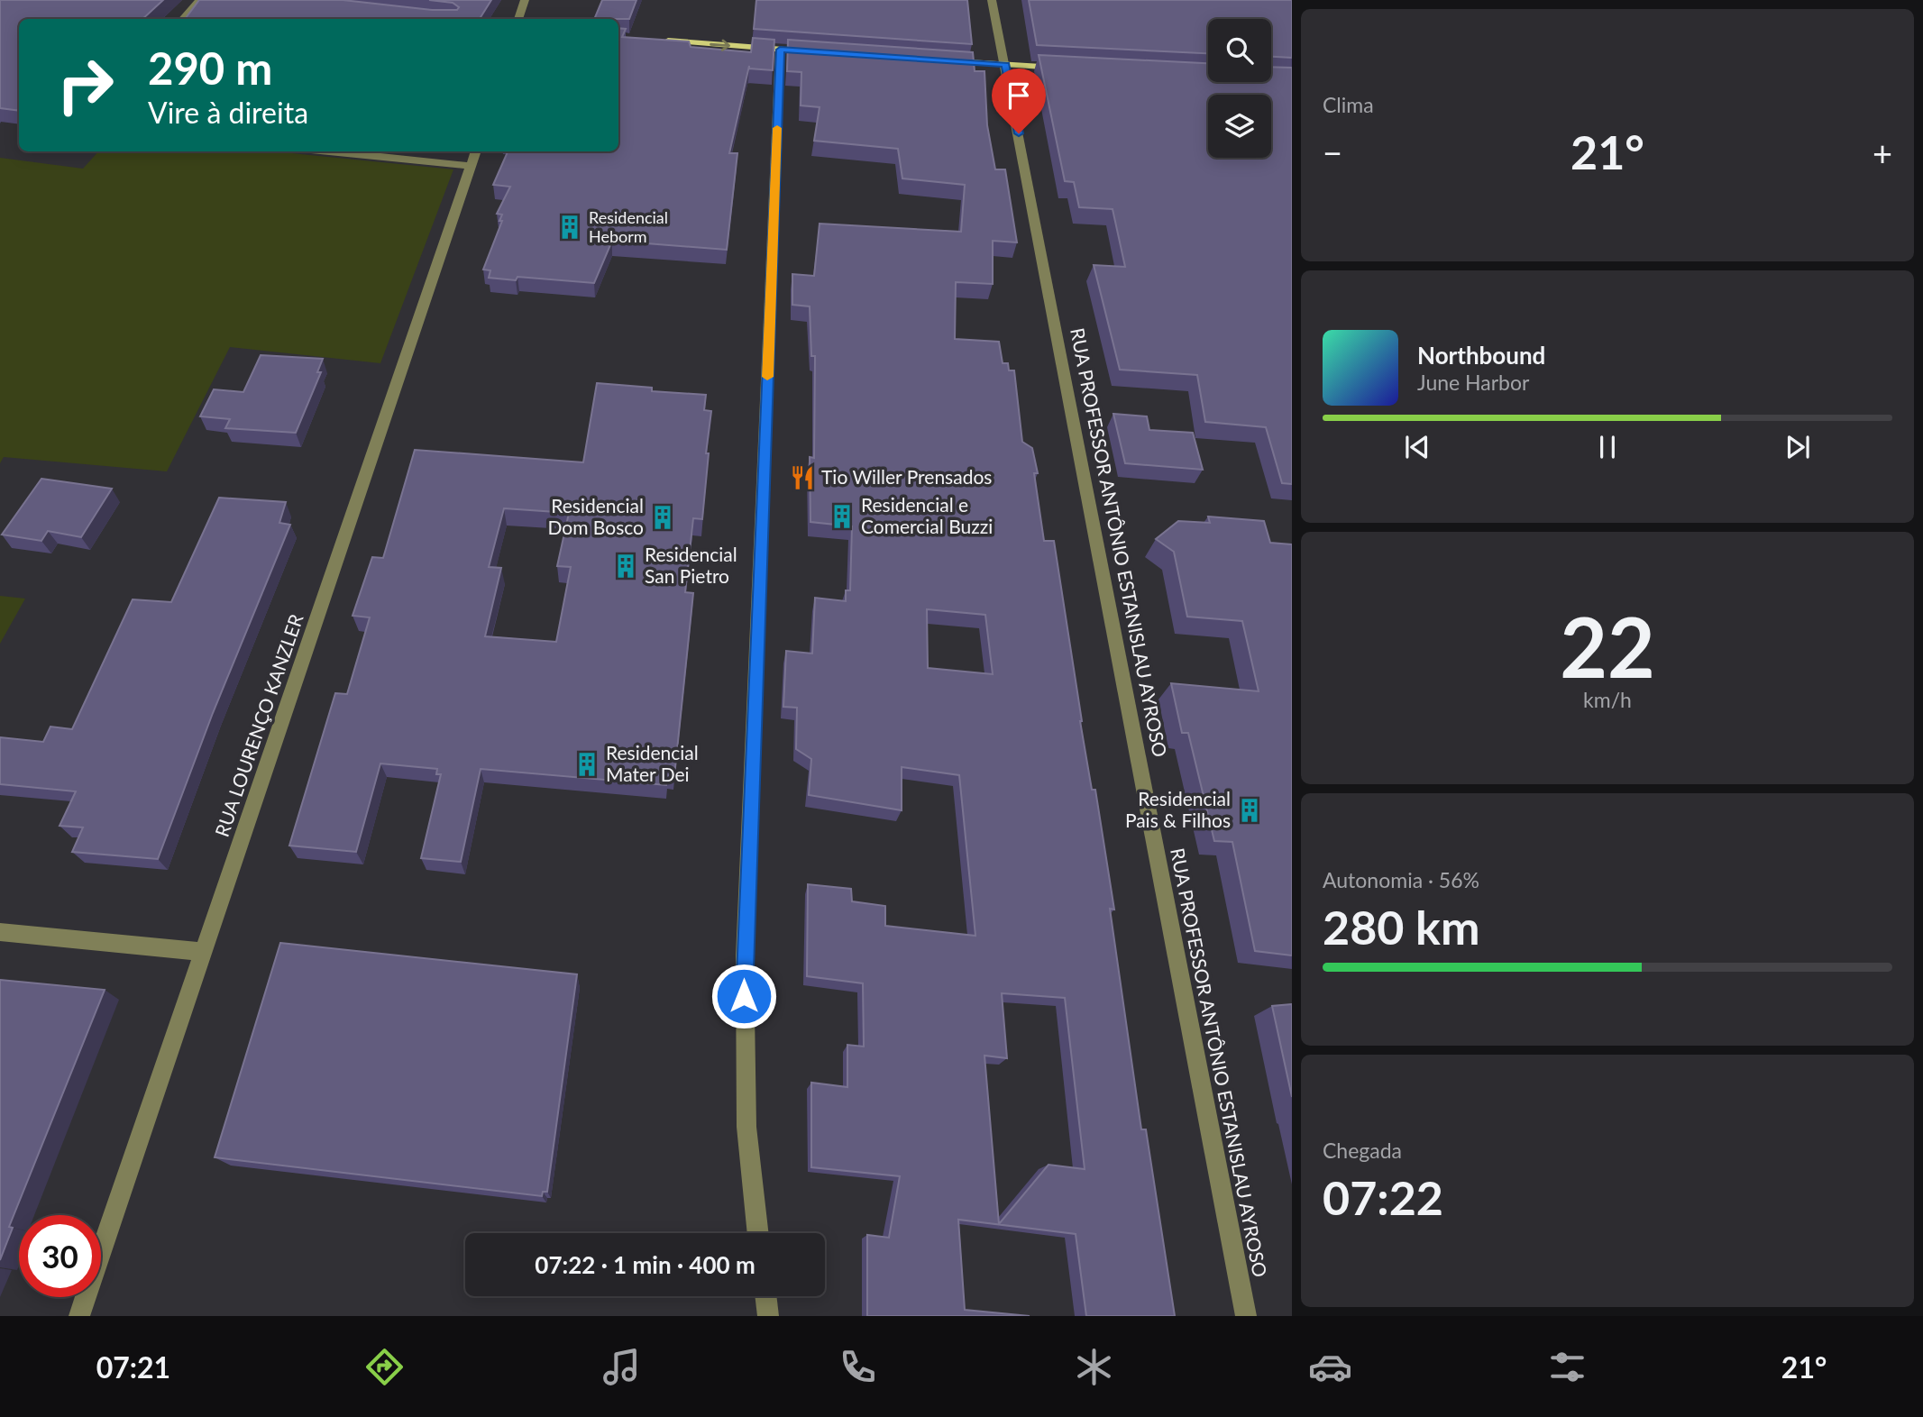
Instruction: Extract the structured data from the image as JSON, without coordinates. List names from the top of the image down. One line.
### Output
{"streets":{"street":["RUA PROFESSOR ANTÔNIO ESTANISLAU AYROSO","RUA LOURENÇO KANZLER"]},"places":{"building":["Residencial Heborm","Residencial e Comercial Buzzi","Residencial Dom Bosco","Residencial San Pietro","Residencial Mater Dei","Residencial Pais & Filhos"],"restaurant":["Tio Willer Prensados"]},"page":{"tile":["Clima",["22","km/h"],["Autonomia · 56%","280 km"],["Chegada","07:22"]],"turn":["290 m","Vire à direita"],"heat":["−","21°","+"],"song":["Northbound","June Harbor"],"limit":"30","trip":"07:22 · 1 min · 400 m","tabs":["07:21","21°"]}}
